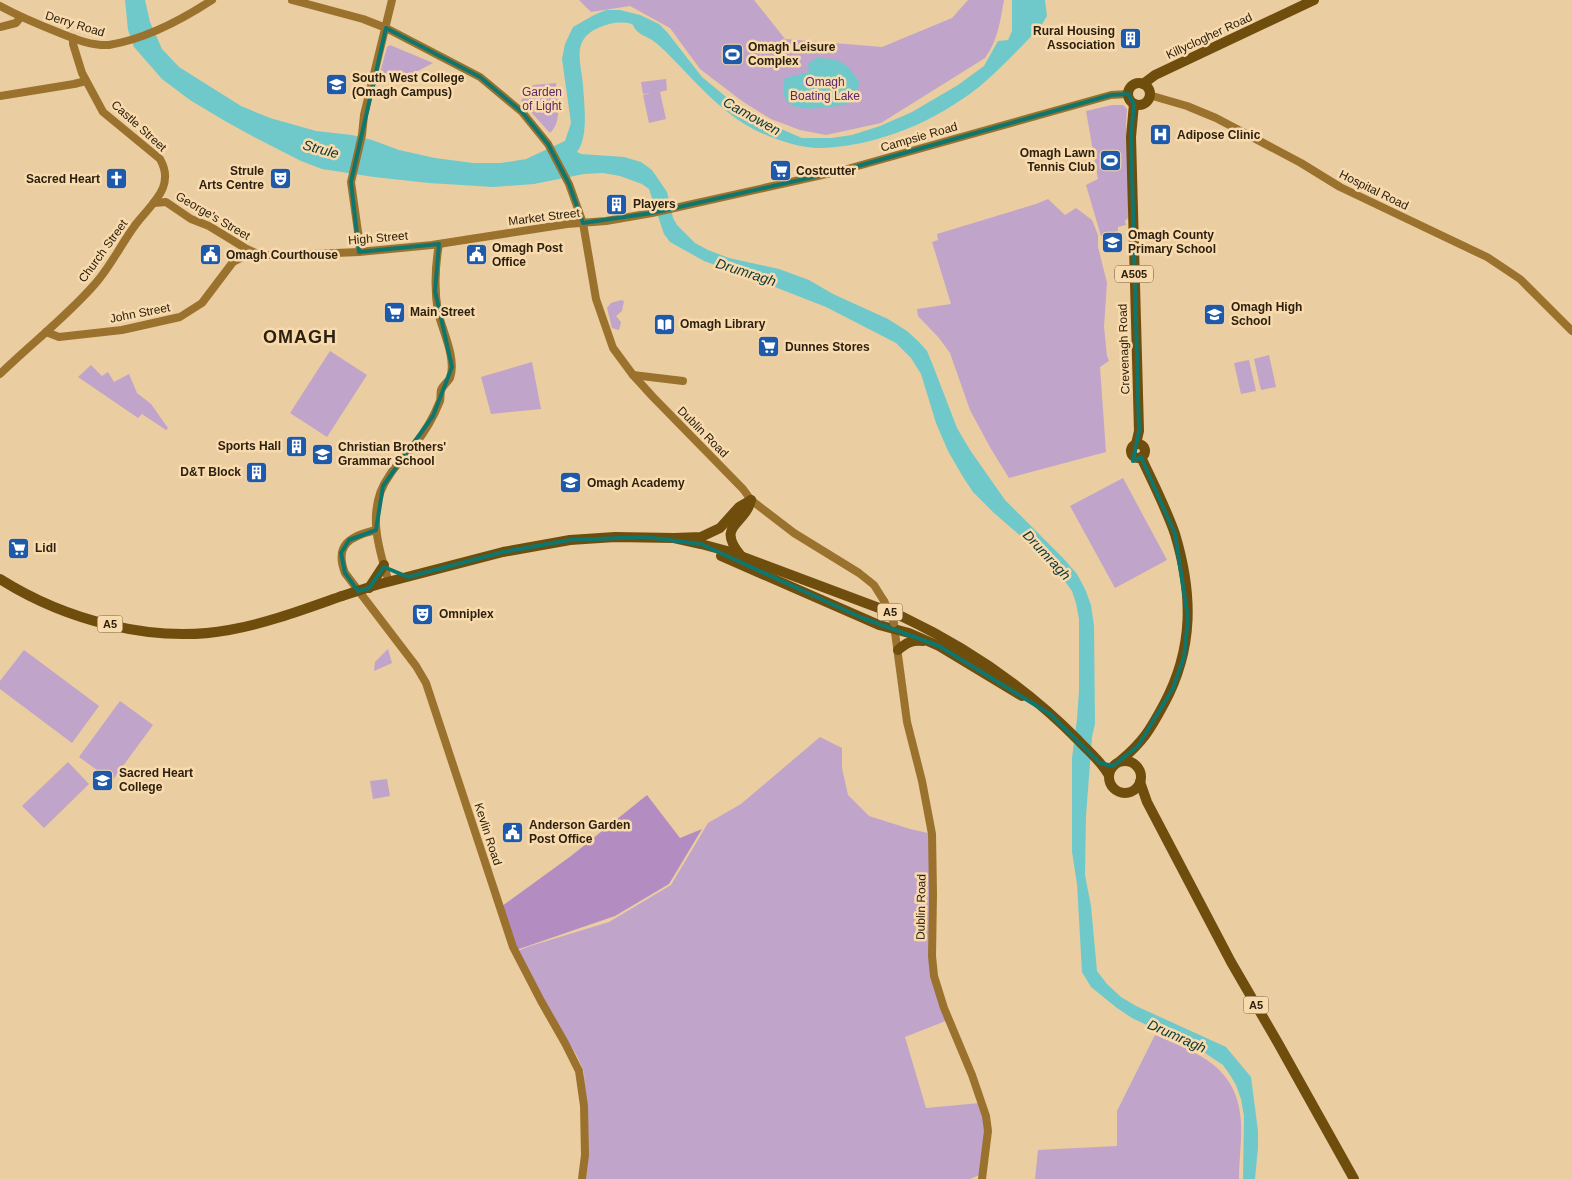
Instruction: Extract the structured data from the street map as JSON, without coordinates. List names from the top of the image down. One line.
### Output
{"streets":{"highway":["Killyclogher Road","A505","Crevenagh Road","A5"],"street":["Derry Road","Castle Street","Campsie Road","Hospital Road","George's Street","Market Street","High Street","Church Street","John Street","Dublin Road","Kevlin Road"]},"crossings":[["Derry Road","Castle Street"],["Killyclogher Road","Campsie Road"],["Killyclogher Road","Hospital Road"],["Killyclogher Road","Crevenagh Road"],["Castle Street","George's Street"],["Castle Street","Church Street"],["Campsie Road","Hospital Road"],["Campsie Road","Market Street"],["Campsie Road","Crevenagh Road"],["Hospital Road","Crevenagh Road"],["George's Street","High Street"],["George's Street","Church Street"],["George's Street","John Street"],["Market Street","High Street"],["Market Street","Dublin Road"],["High Street","John Street"],["Church Street","John Street"],["A505","Crevenagh Road"],["A505","A5"]],"districts":["OMAGH"],"water":["Camowen","Strule","Drumragh"],"parks":["Omagh Boating Lake","Garden of Light"],"places":{"building":["Rural Housing Association","Players","Sports Hall","D&T Block"],"sports":["Omagh Leisure Complex","Omagh Lawn Tennis Club"],"school or university":["South West College (Omagh Campus)","Omagh County Primary School","Omagh High School","Christian Brothers' Grammar School","Omagh Academy","Sacred Heart College"],"hospital":["Adipose Clinic"],"supermarket":["Costcutter","Main Street","Dunnes Stores","Lidl"],"theatre":["Strule Arts Centre","Omniplex"],"church":["Sacred Heart"],"public building":["Omagh Courthouse","Omagh Post Office","Anderson Garden Post Office"],"library":["Omagh Library"]}}
